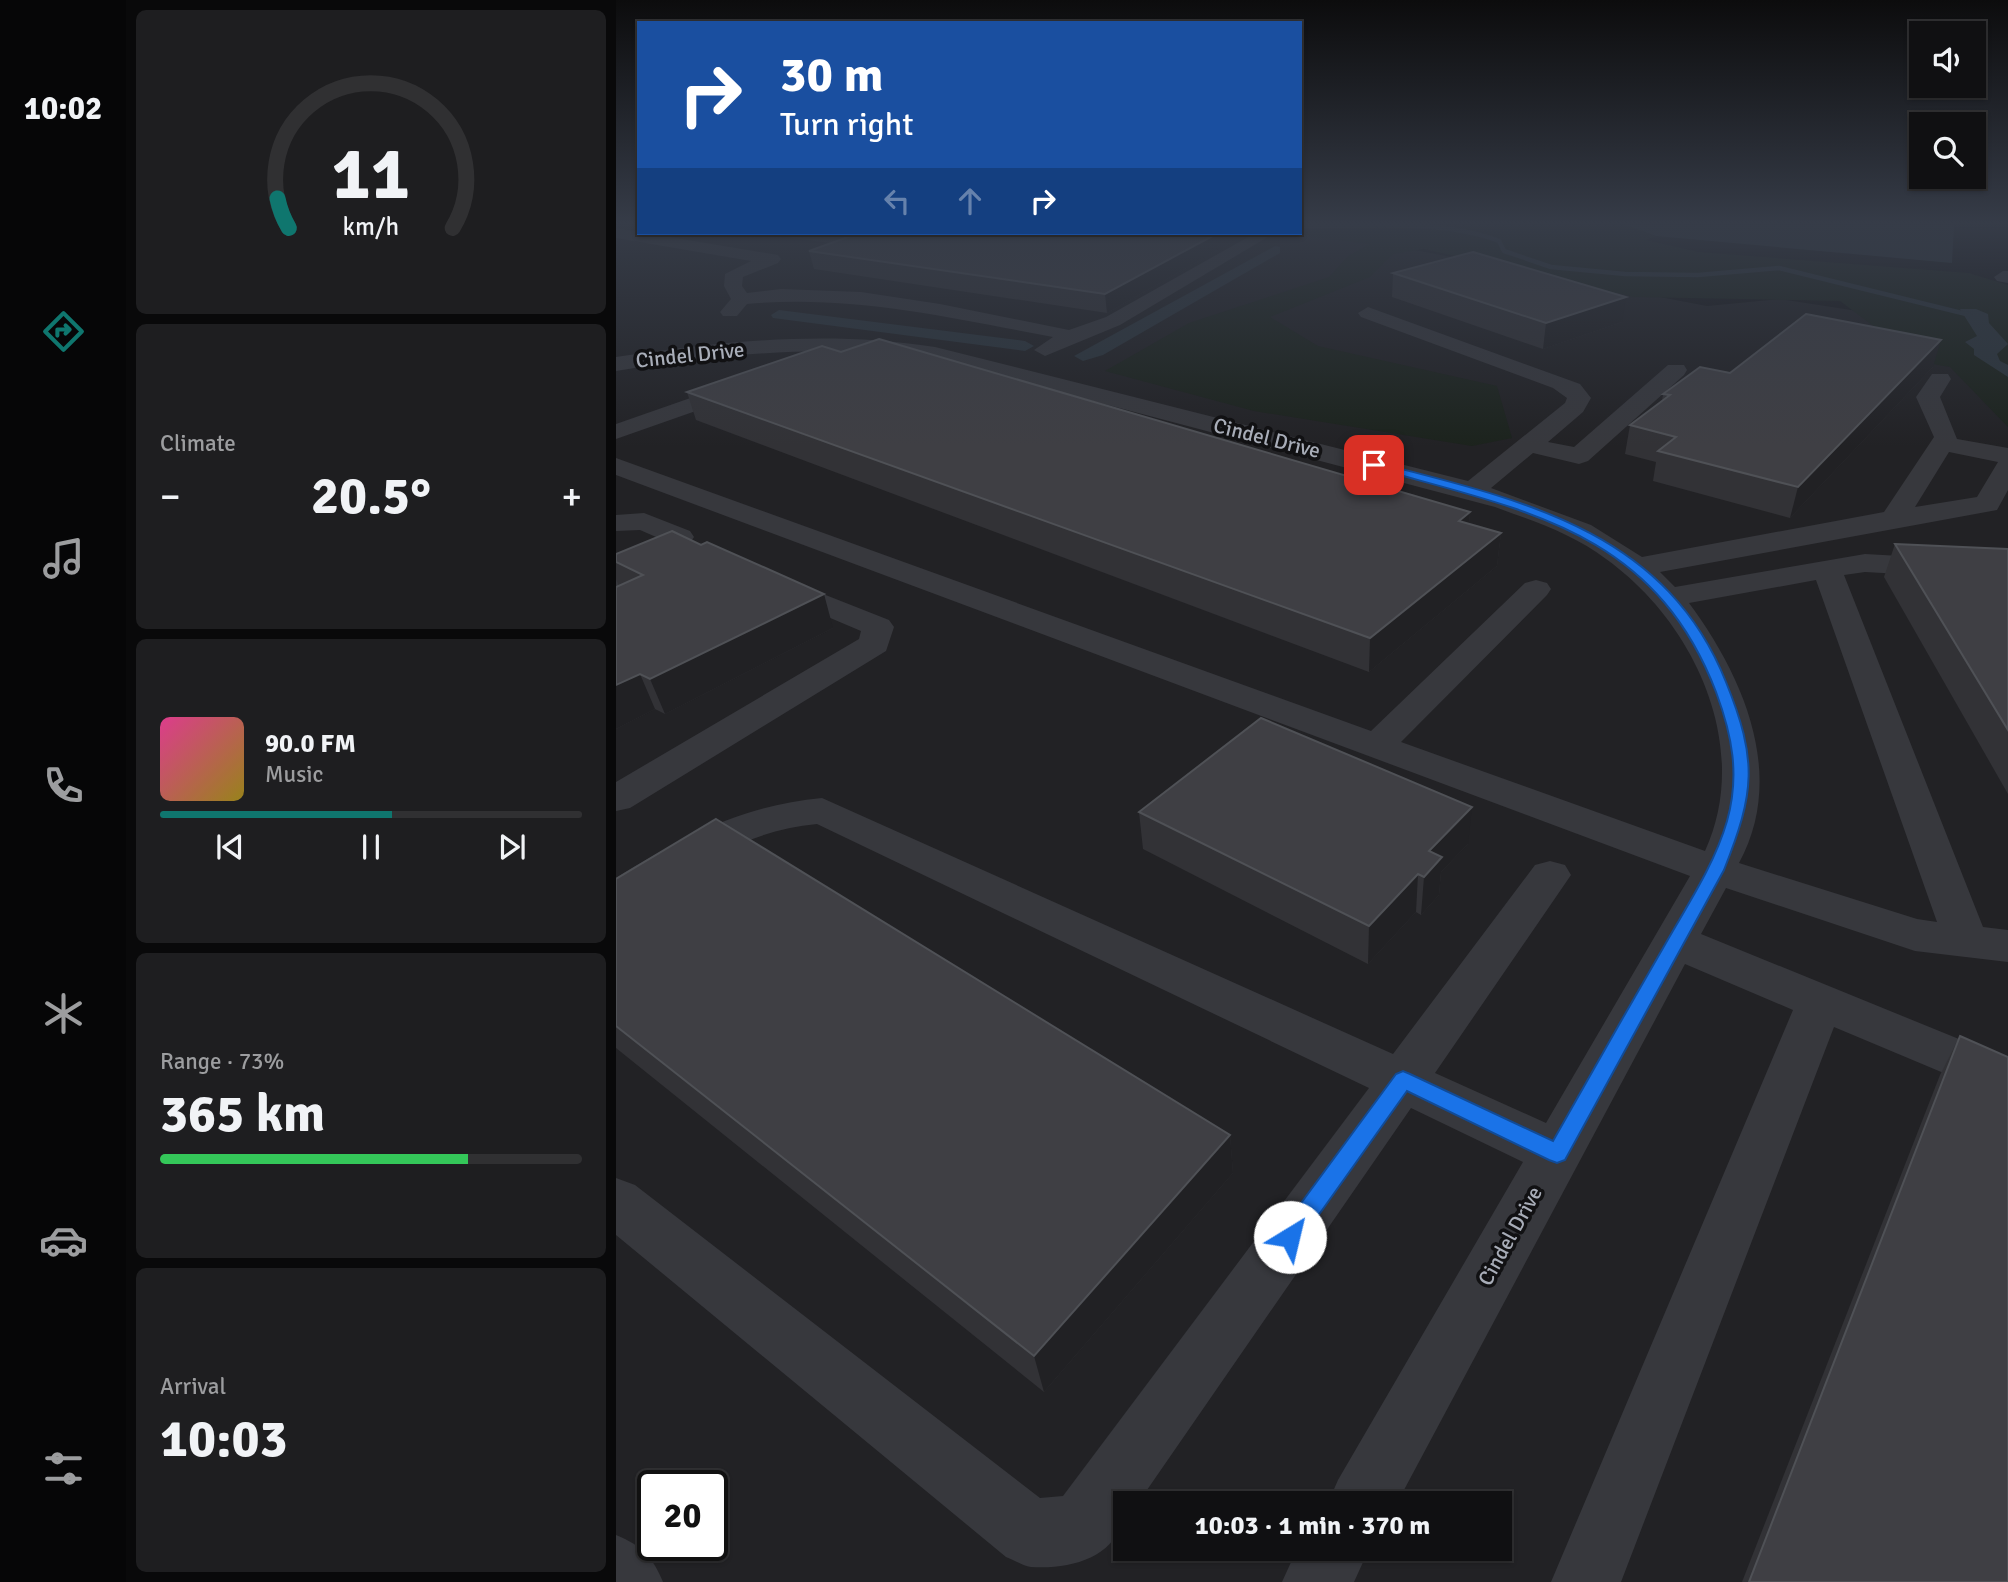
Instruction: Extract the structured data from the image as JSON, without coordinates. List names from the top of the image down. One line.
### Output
{"streets":{"street":["Cindel Drive"]},"page":{"tabs":"10:02","turn":["30 m","Turn right"],"tile":["Climate",["Range · 73%","365 km"],["Arrival","10:03"]],"heat":["−","20.5°","+"],"song":["90.0 FM","Music"],"limit":"20","trip":"10:03 · 1 min · 370 m","gauge":["11","km/h"]}}
